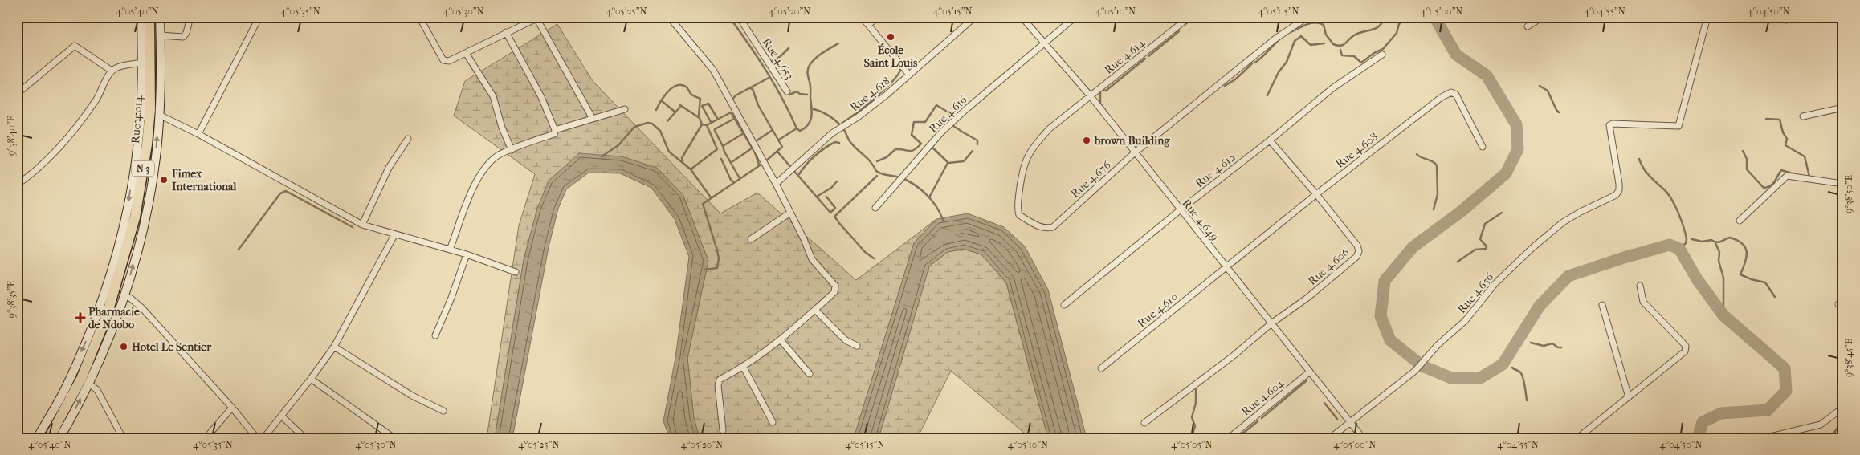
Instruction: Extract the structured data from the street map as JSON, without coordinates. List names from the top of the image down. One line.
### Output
{"streets":{"highway":["Rue 4.014","N 3"],"street":["Rue 4.614","Rue 4.653","Rue 4.618","Rue 4.616","Rue 4.608","Rue 4.612","Rue 4.676","Rue 4.649","Rue 4.606","Rue 4.656","Rue 4.610","Rue 4.604"]},"crossings":[["Rue 4.614","Rue 4.676"],["Rue 4.614","Rue 4.649"],["Rue 4.616","Rue 4.649"],["Rue 4.608","Rue 4.649"],["Rue 4.608","Rue 4.606"],["Rue 4.608","Rue 4.610"],["Rue 4.612","Rue 4.649"],["Rue 4.676","Rue 4.649"],["Rue 4.649","Rue 4.606"],["Rue 4.649","Rue 4.656"],["Rue 4.649","Rue 4.610"],["Rue 4.649","Rue 4.604"]],"places":{"other":["École Saint Louis","brown Building","Fimex International","Hotel Le Sentier"],"health":["Pharmacie de Ndobo"]},"coordinates":["4°05'40\"N","4°05'35\"N","4°05'30\"N","4°05'25\"N","4°05'20\"N","4°05'15\"N","4°05'10\"N","4°05'05\"N","4°05'00\"N","4°04'55\"N","4°04'50\"N","9°38'40\"E","9°38'50\"E","9°38'35\"E","9°38'45\"E"]}
